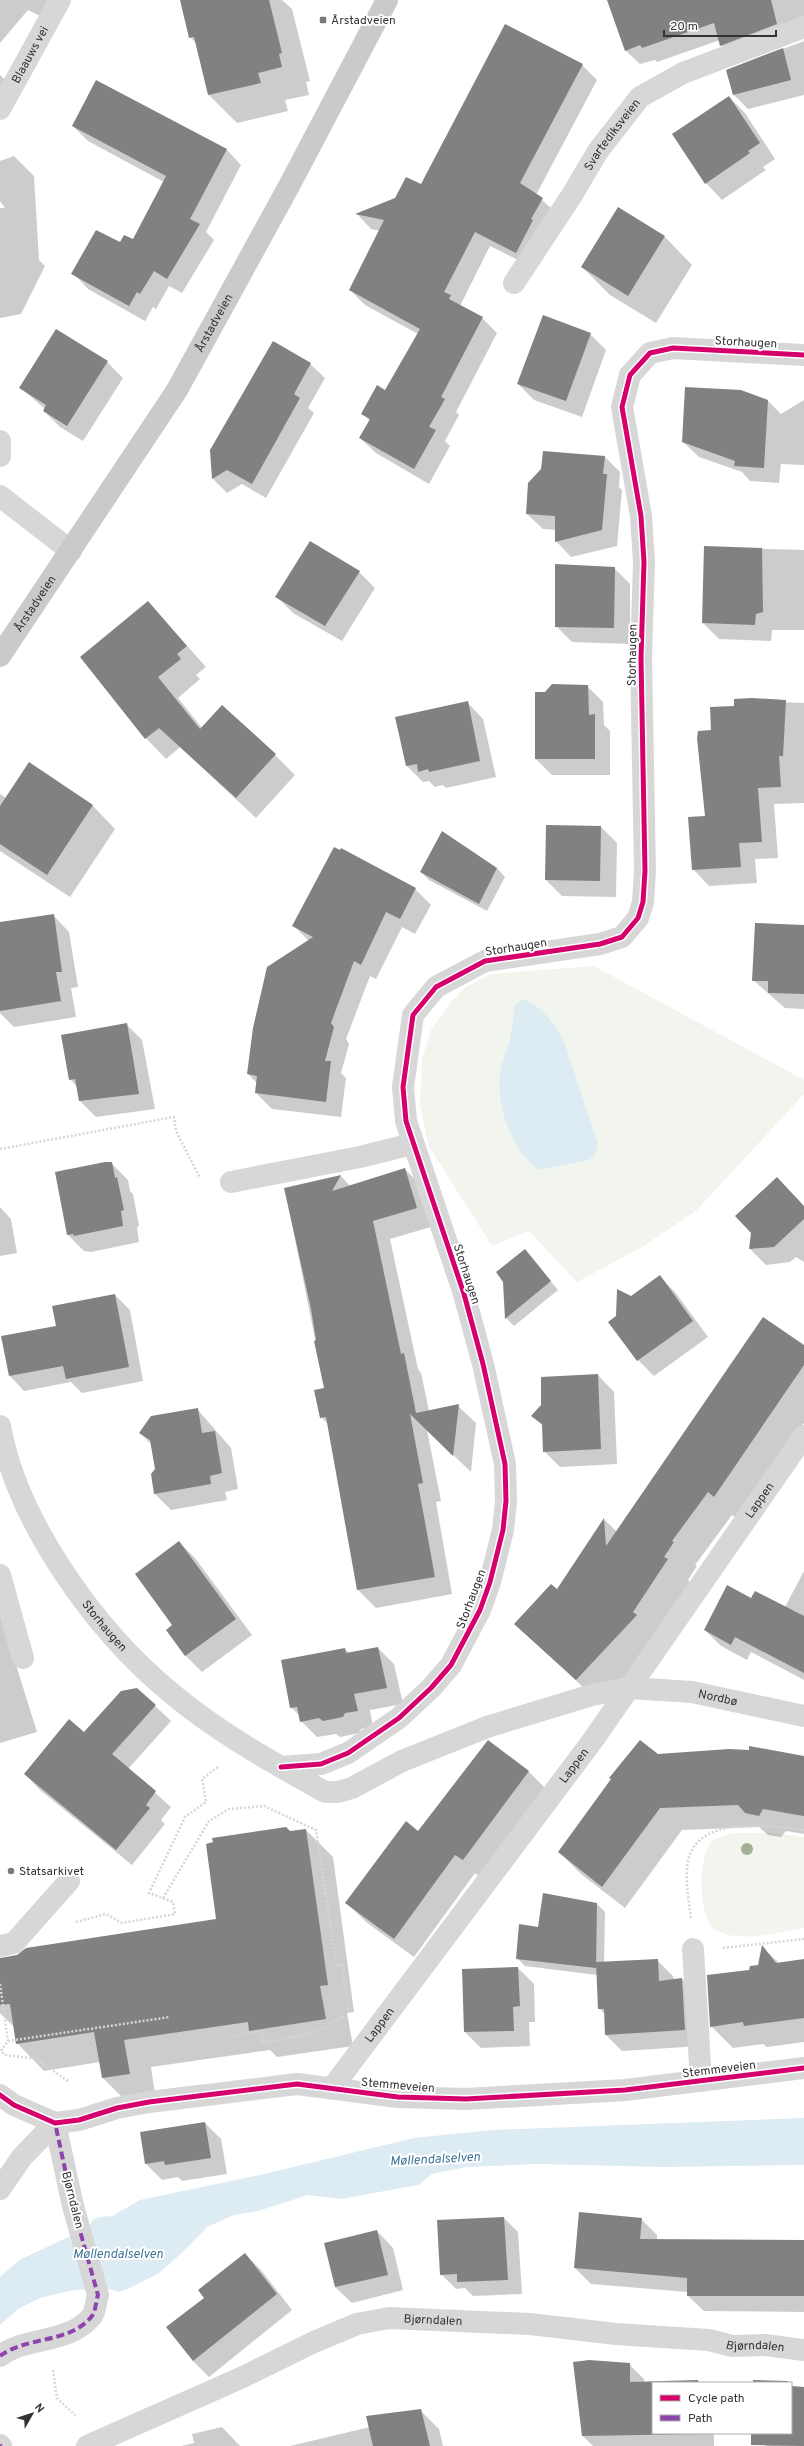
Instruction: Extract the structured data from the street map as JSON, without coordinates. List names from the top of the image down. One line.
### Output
{"streets":{"main road":["Årstadveien"],"street":["Blaauws vei","Svartediksveien","Storhaugen","Lappen","Nordbø","Stemmeveien","Bjørndalen"]},"crossings":[["Storhaugen","Lappen"],["Storhaugen","Nordbø"],["Lappen","Nordbø"],["Lappen","Stemmeveien"],["Stemmeveien","Bjørndalen"]],"water":["Møllendalselven"],"places":{"transit":["Årstadveien"],"other":["Statsarkivet"]},"legend":["Cycle path","Path"],"scale_bar":"20 m","north":"top right"}
